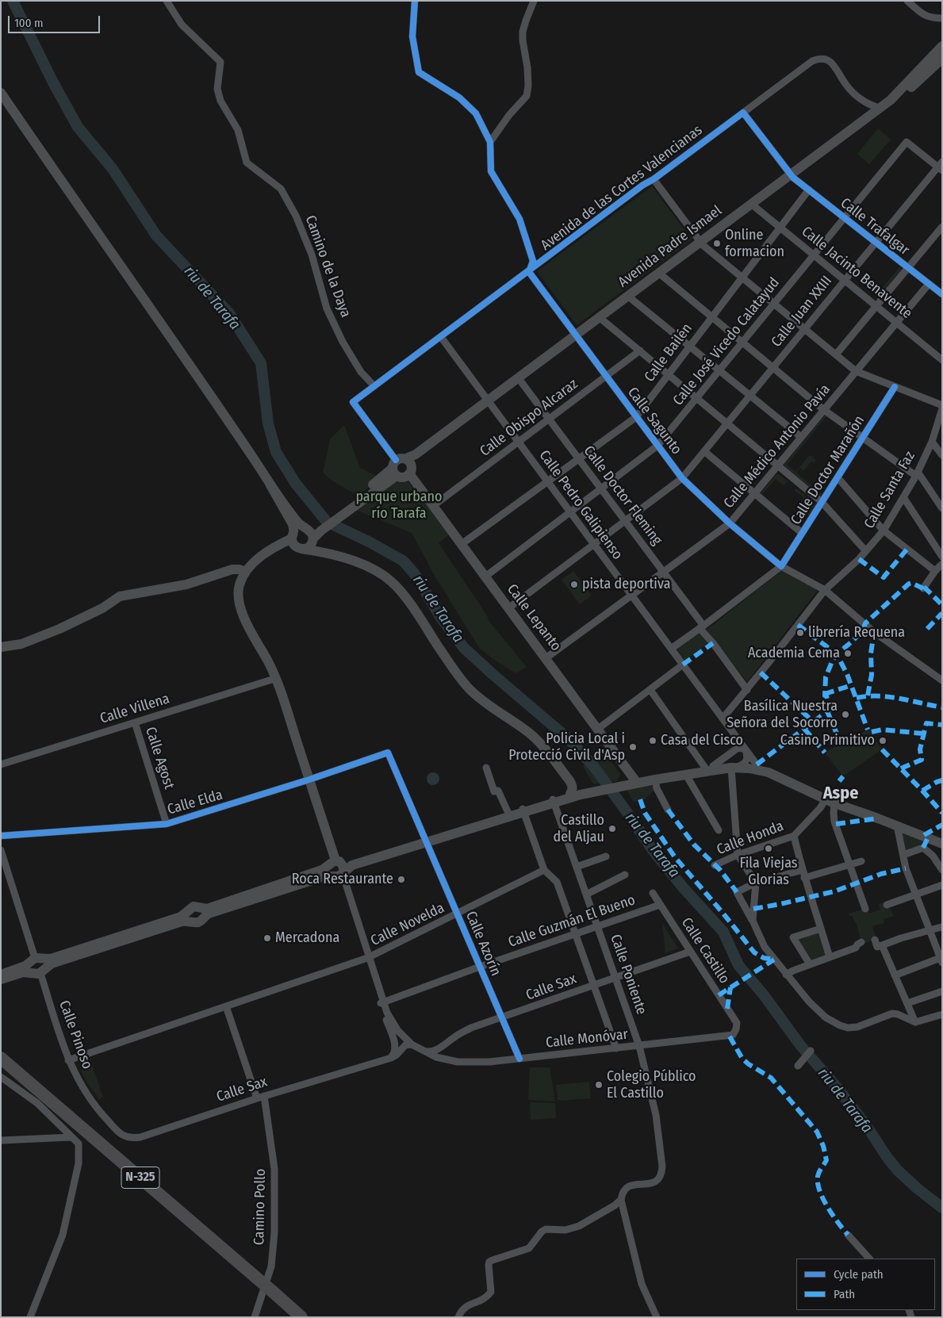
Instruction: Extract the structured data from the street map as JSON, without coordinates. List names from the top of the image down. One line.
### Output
{"streets":{"highway":["N-325"],"main road":["Avenida Padre Ismael","Calle Lepanto"],"street":["Avenida de las Cortes Valencianas","Calle Trafalgar","Camino de la Daya","Calle Jacinto Benavente","Calle Juan XXIII","Calle José Vicedo Calatayud","Calle Bailén","Calle Obispo Alcaraz","Calle Sagunto","Calle Médico Antonio Pavía","Calle Doctor Marañón","Calle Santa Faz","Calle Doctor Fleming","Calle Pedro Galipienso","Calle Villena","Calle Agost","Calle Elda","Calle Honda","Calle Guzmán El Bueno","Calle Novelda","Calle Azorín","Calle Castillo","Calle Poniente","Calle Sax","Calle Pinoso","Calle Monóvar","Camino Pollo"]},"crossings":[["Avenida de las Cortes Valencianas","Avenida Padre Ismael"],["Avenida de las Cortes Valencianas","Camino de la Daya"],["Avenida de las Cortes Valencianas","Calle Sagunto"],["Avenida de las Cortes Valencianas","Calle Pedro Galipienso"],["Avenida de las Cortes Valencianas","Calle Lepanto"],["Calle Trafalgar","Avenida Padre Ismael"],["Calle Trafalgar","Calle Juan XXIII"],["Calle Trafalgar","Calle José Vicedo Calatayud"],["Calle Trafalgar","Calle Bailén"],["Calle Trafalgar","Calle Médico Antonio Pavía"],["Avenida Padre Ismael","Calle Jacinto Benavente"],["Avenida Padre Ismael","Calle Sagunto"],["Avenida Padre Ismael","Calle Doctor Fleming"],["Avenida Padre Ismael","Calle Pedro Galipienso"],["Avenida Padre Ismael","Calle Lepanto"],["Calle Jacinto Benavente","Calle Juan XXIII"],["Calle Jacinto Benavente","Calle José Vicedo Calatayud"],["Calle Jacinto Benavente","Calle Bailén"],["Calle Jacinto Benavente","Calle Médico Antonio Pavía"],["Calle Juan XXIII","Calle José Vicedo Calatayud"],["Calle Juan XXIII","Calle Sagunto"],["Calle Juan XXIII","Calle Doctor Fleming"],["Calle Juan XXIII","Calle Pedro Galipienso"],["Calle Juan XXIII","Calle Lepanto"],["Calle José Vicedo Calatayud","Calle Sagunto"],["Calle José Vicedo Calatayud","Calle Doctor Fleming"],["Calle José Vicedo Calatayud","Calle Pedro Galipienso"],["Calle José Vicedo Calatayud","Calle Lepanto"],["Calle Bailén","Calle Sagunto"],["Calle Bailén","Calle Doctor Fleming"],["Calle Bailén","Calle Pedro Galipienso"],["Calle Bailén","Calle Lepanto"],["Calle Obispo Alcaraz","Calle Sagunto"],["Calle Obispo Alcaraz","Calle Doctor Fleming"],["Calle Obispo Alcaraz","Calle Pedro Galipienso"],["Calle Obispo Alcaraz","Calle Lepanto"],["Calle Sagunto","Calle Médico Antonio Pavía"],["Calle Sagunto","Calle Doctor Marañón"],["Calle Sagunto","Calle Santa Faz"],["Calle Médico Antonio Pavía","Calle Doctor Fleming"],["Calle Médico Antonio Pavía","Calle Pedro Galipienso"],["Calle Médico Antonio Pavía","Calle Lepanto"],["Calle Santa Faz","Calle Doctor Fleming"],["Calle Santa Faz","Calle Pedro Galipienso"],["Calle Villena","Calle Agost"],["Calle Agost","Calle Elda"],["Calle Elda","Calle Azorín"],["Calle Guzmán El Bueno","Calle Azorín"],["Calle Guzmán El Bueno","Calle Castillo"],["Calle Guzmán El Bueno","Calle Poniente"],["Calle Guzmán El Bueno","Calle Monóvar"],["Calle Novelda","Calle Azorín"],["Calle Novelda","Calle Pinoso"],["Calle Azorín","Calle Sax"],["Calle Azorín","Calle Monóvar"],["Calle Castillo","Calle Sax"],["Calle Castillo","Calle Monóvar"],["Calle Poniente","Calle Sax"],["Calle Poniente","Calle Monóvar"],["Calle Sax","Calle Pinoso"],["Calle Sax","Calle Monóvar"],["Calle Sax","Camino Pollo"]],"districts":["Aspe"],"water":["riu de Tarafa"],"parks":["parque urbano río Tarafa"],"places":["Online formacion","pista deportiva","librería Requena","Academia Cema","Basílica Nuestra Señora del Socorro","Casa del Cisco","Casino Primitivo","Policia Local i Protecció Civil d'Asp","Castillo del Aljau","Fila Viejas Glorias","Roca Restaurante","Mercadona","Colegio Público El Castillo"],"legend":["Cycle path","Path"],"scale_bar":"100 m"}
